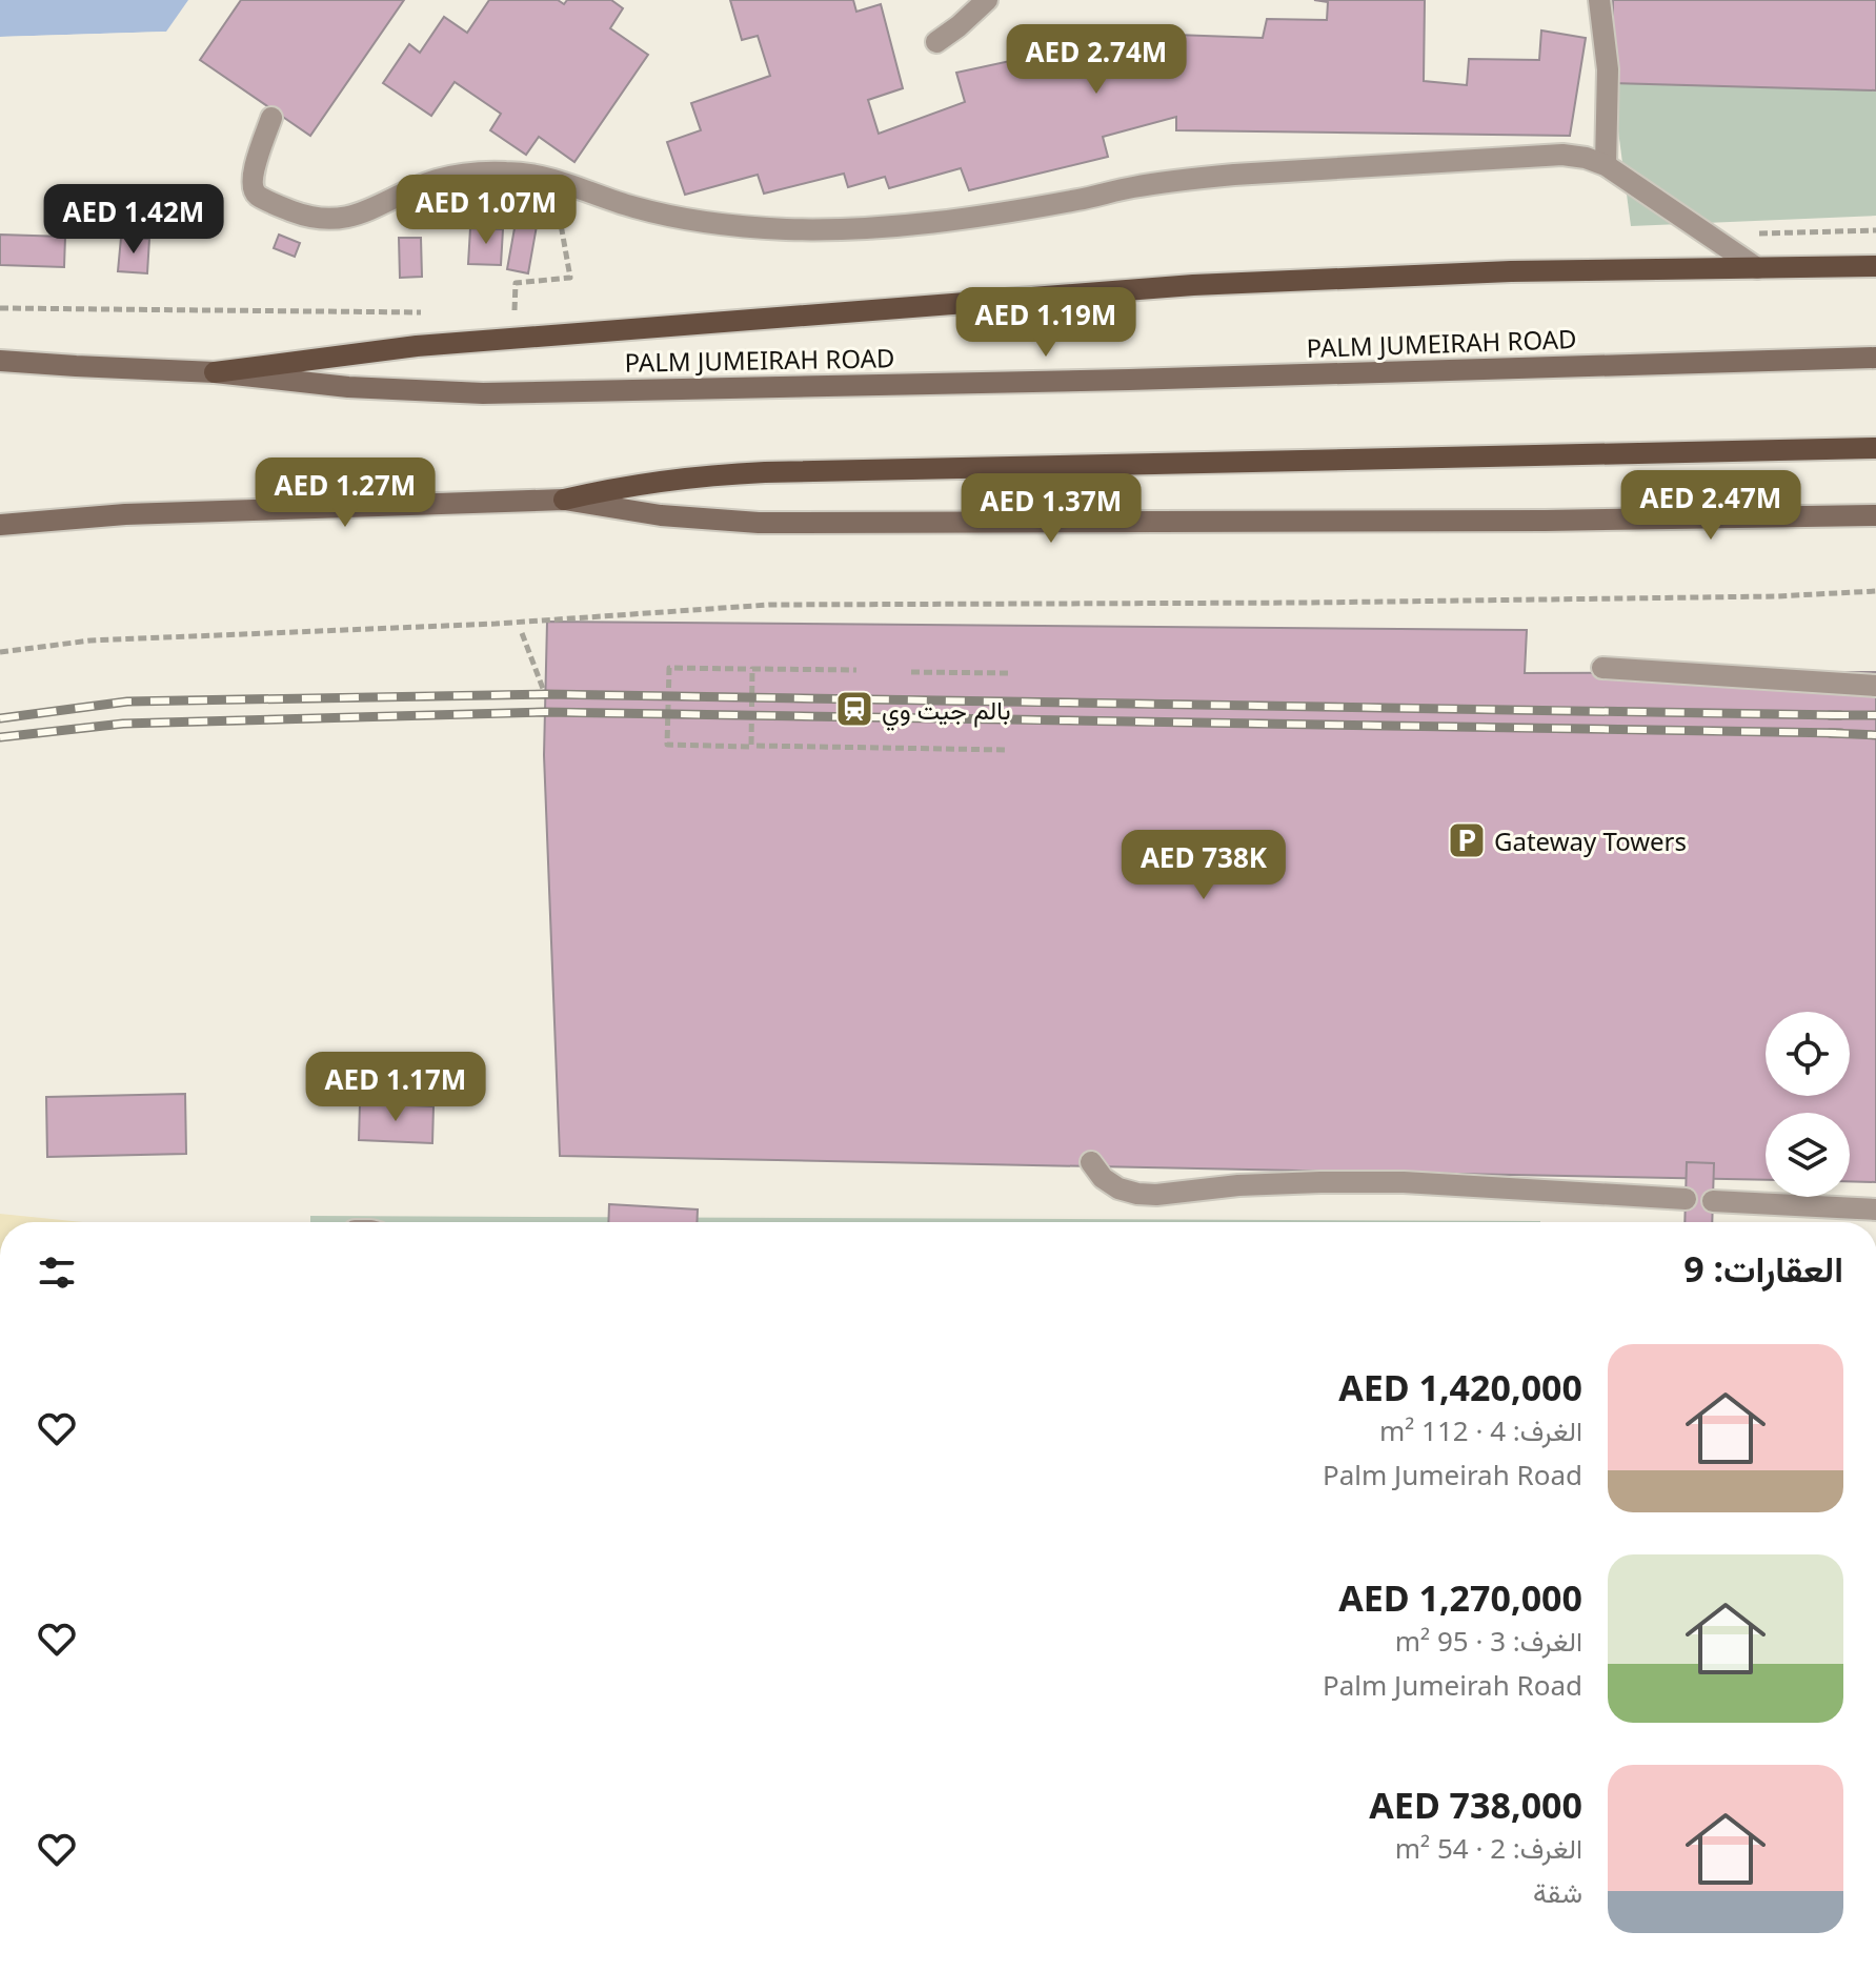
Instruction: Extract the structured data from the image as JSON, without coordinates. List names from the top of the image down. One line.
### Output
{"streets":{"main road":["PALM JUMEIRAH ROAD"]},"places":{"station":["بالم جيت وي"],"parking":["Gateway Towers"]},"page":{"price":["AED 2.74M","AED 1.07M","AED 1.42M","AED 1.19M","AED 1.27M","AED 2.47M","AED 1.37M","AED 738K","AED 1.17M"],"heading":"العقارات: 9","list":[{"name":"AED 1,420,000","note":"الغرف: 4 · 112 m² · Palm Jumeirah Road"},{"name":"AED 1,270,000","note":"الغرف: 3 · 95 m² · Palm Jumeirah Road"},{"name":"AED 738,000","note":"الغرف: 2 · 54 m² · شقة"}]}}
